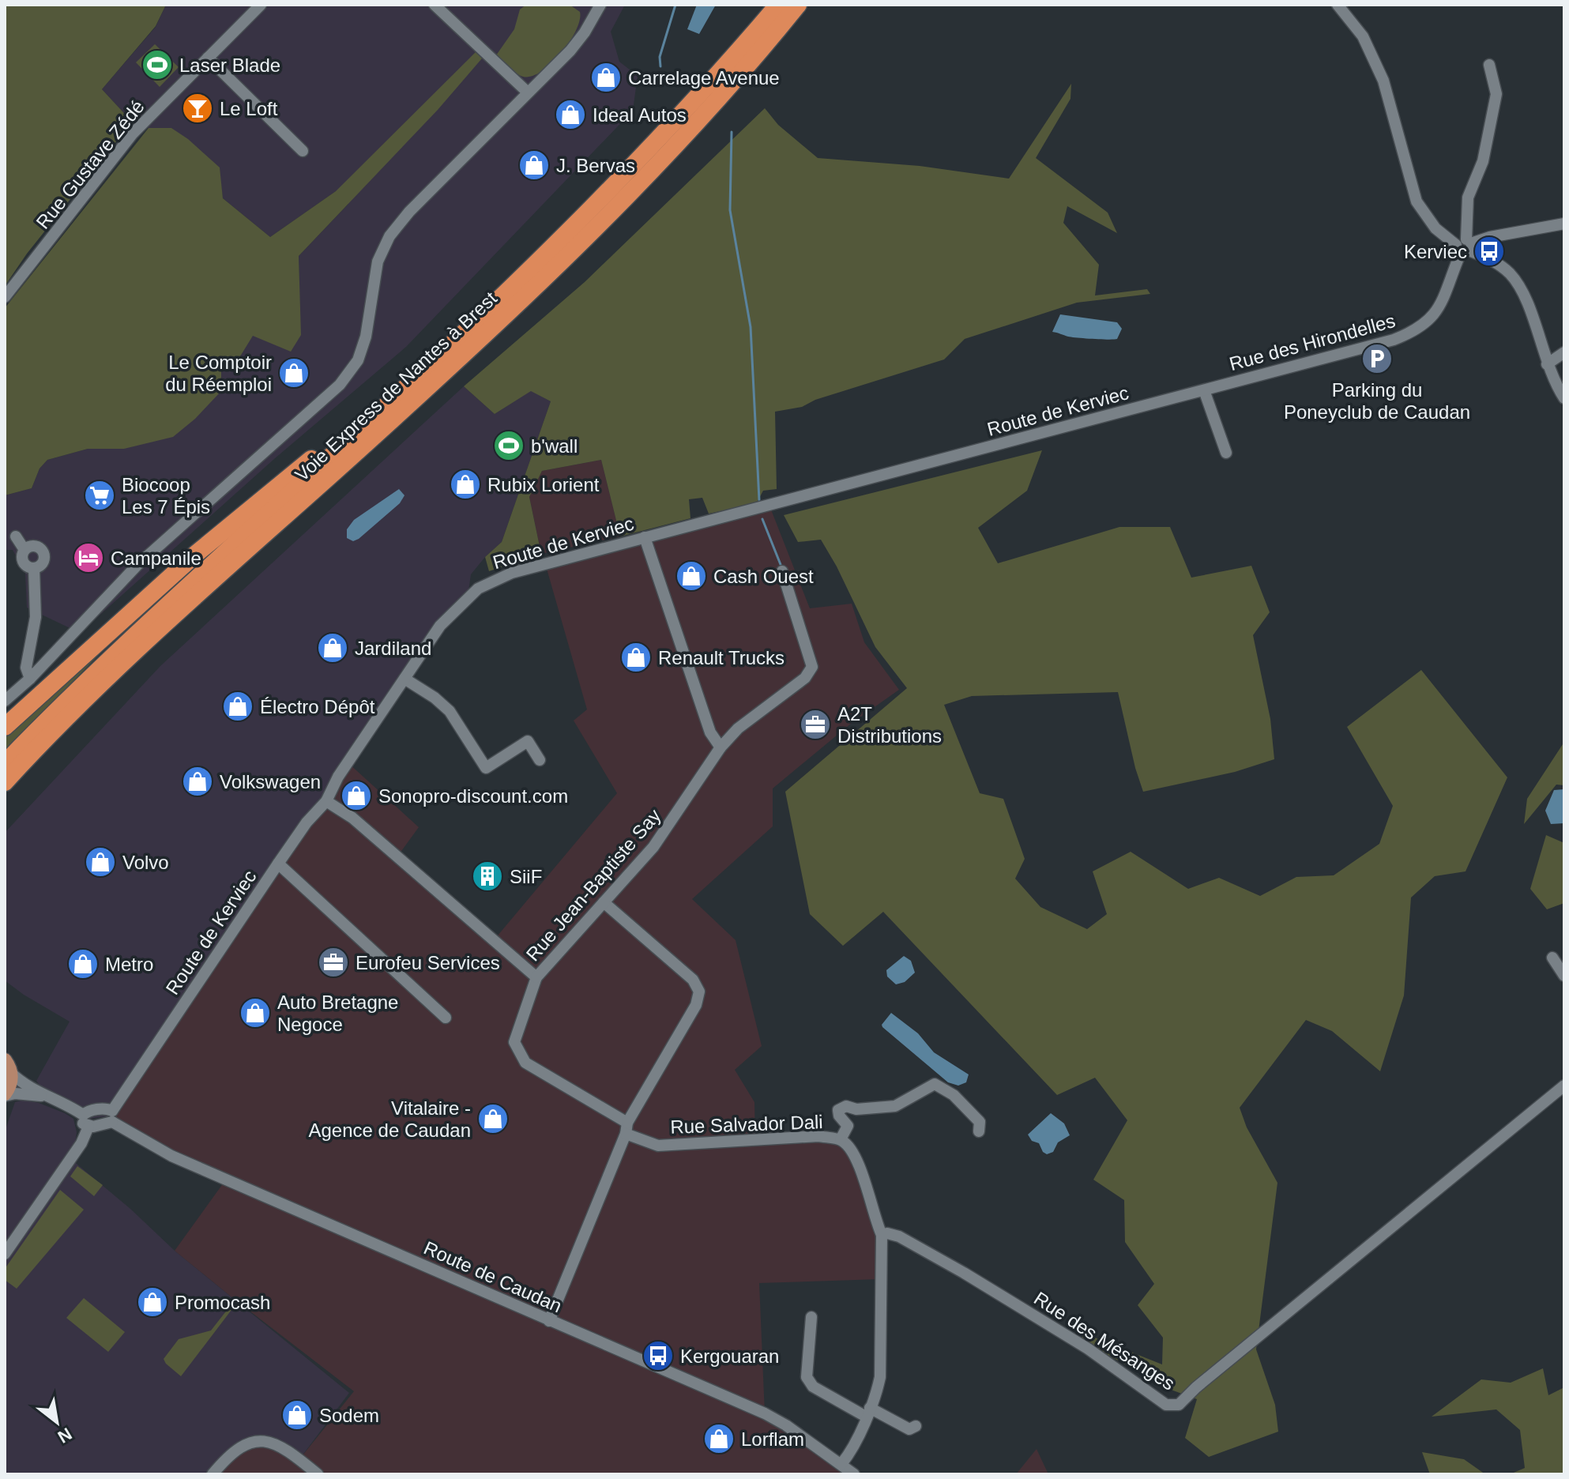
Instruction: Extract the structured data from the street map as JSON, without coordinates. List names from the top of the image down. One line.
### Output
{"streets":{"highway":["Voie Express de Nantes à Brest"],"street":["Rue Gustave Zédé","Rue des Hirondelles","Route de Kerviec","Rue Jean-Baptiste Say","Rue Salvador Dali","Route de Caudan","Rue des Mésanges"]},"crossings":[["Rue des Hirondelles","Route de Kerviec"],["Route de Kerviec","Route de Caudan"],["Rue Jean-Baptiste Say","Rue Salvador Dali"],["Rue Salvador Dali","Rue des Mésanges"]],"places":{"sports":["Laser Blade","b'wall"],"shop":["Carrelage Avenue","Ideal Autos","J. Bervas","Le Comptoir du Réemploi","Rubix Lorient","Cash Ouest","Jardiland","Renault Trucks","Électro Dépôt","Volkswagen","Sonopro-discount.com","Volvo","Metro","Auto Bretagne Negoce","Vitalaire - Agence de Caudan","Promocash","Sodem","Lorflam"],"bar":["Le Loft"],"bus stop":["Kerviec","Kergouaran"],"parking":["Parking du Poneyclub de Caudan"],"supermarket":["Biocoop Les 7 Épis"],"hotel":["Campanile"],"office":["A2T Distributions","Eurofeu Services"],"building":["SiiF"]},"north":"bottom right"}
